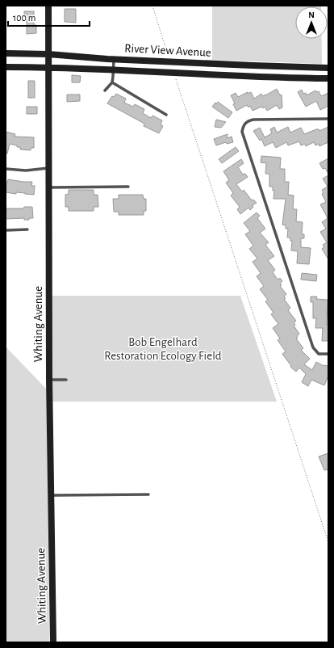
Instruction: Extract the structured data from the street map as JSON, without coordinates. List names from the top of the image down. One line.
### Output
{"streets":{"main road":["River View Avenue","Whiting Avenue"]},"crossings":[["River View Avenue","Whiting Avenue"]],"parks":["Bob Engelhard Restoration Ecology Field"],"scale_bar":"100 m","north":"top"}
